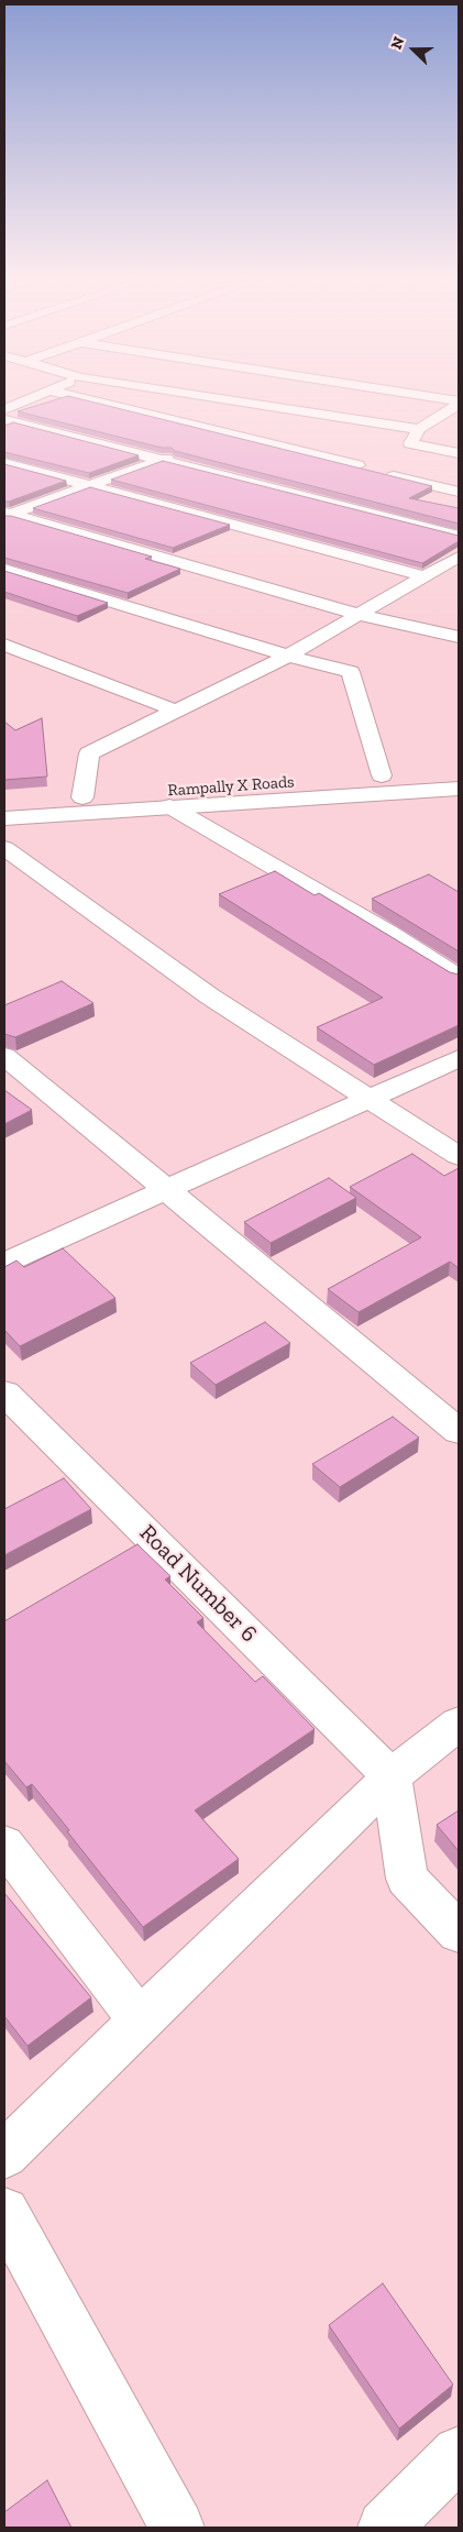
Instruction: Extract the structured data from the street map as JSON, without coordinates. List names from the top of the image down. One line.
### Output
{"streets":{"street":["Rampally X Roads","Road Number 6"]},"north":"left"}
